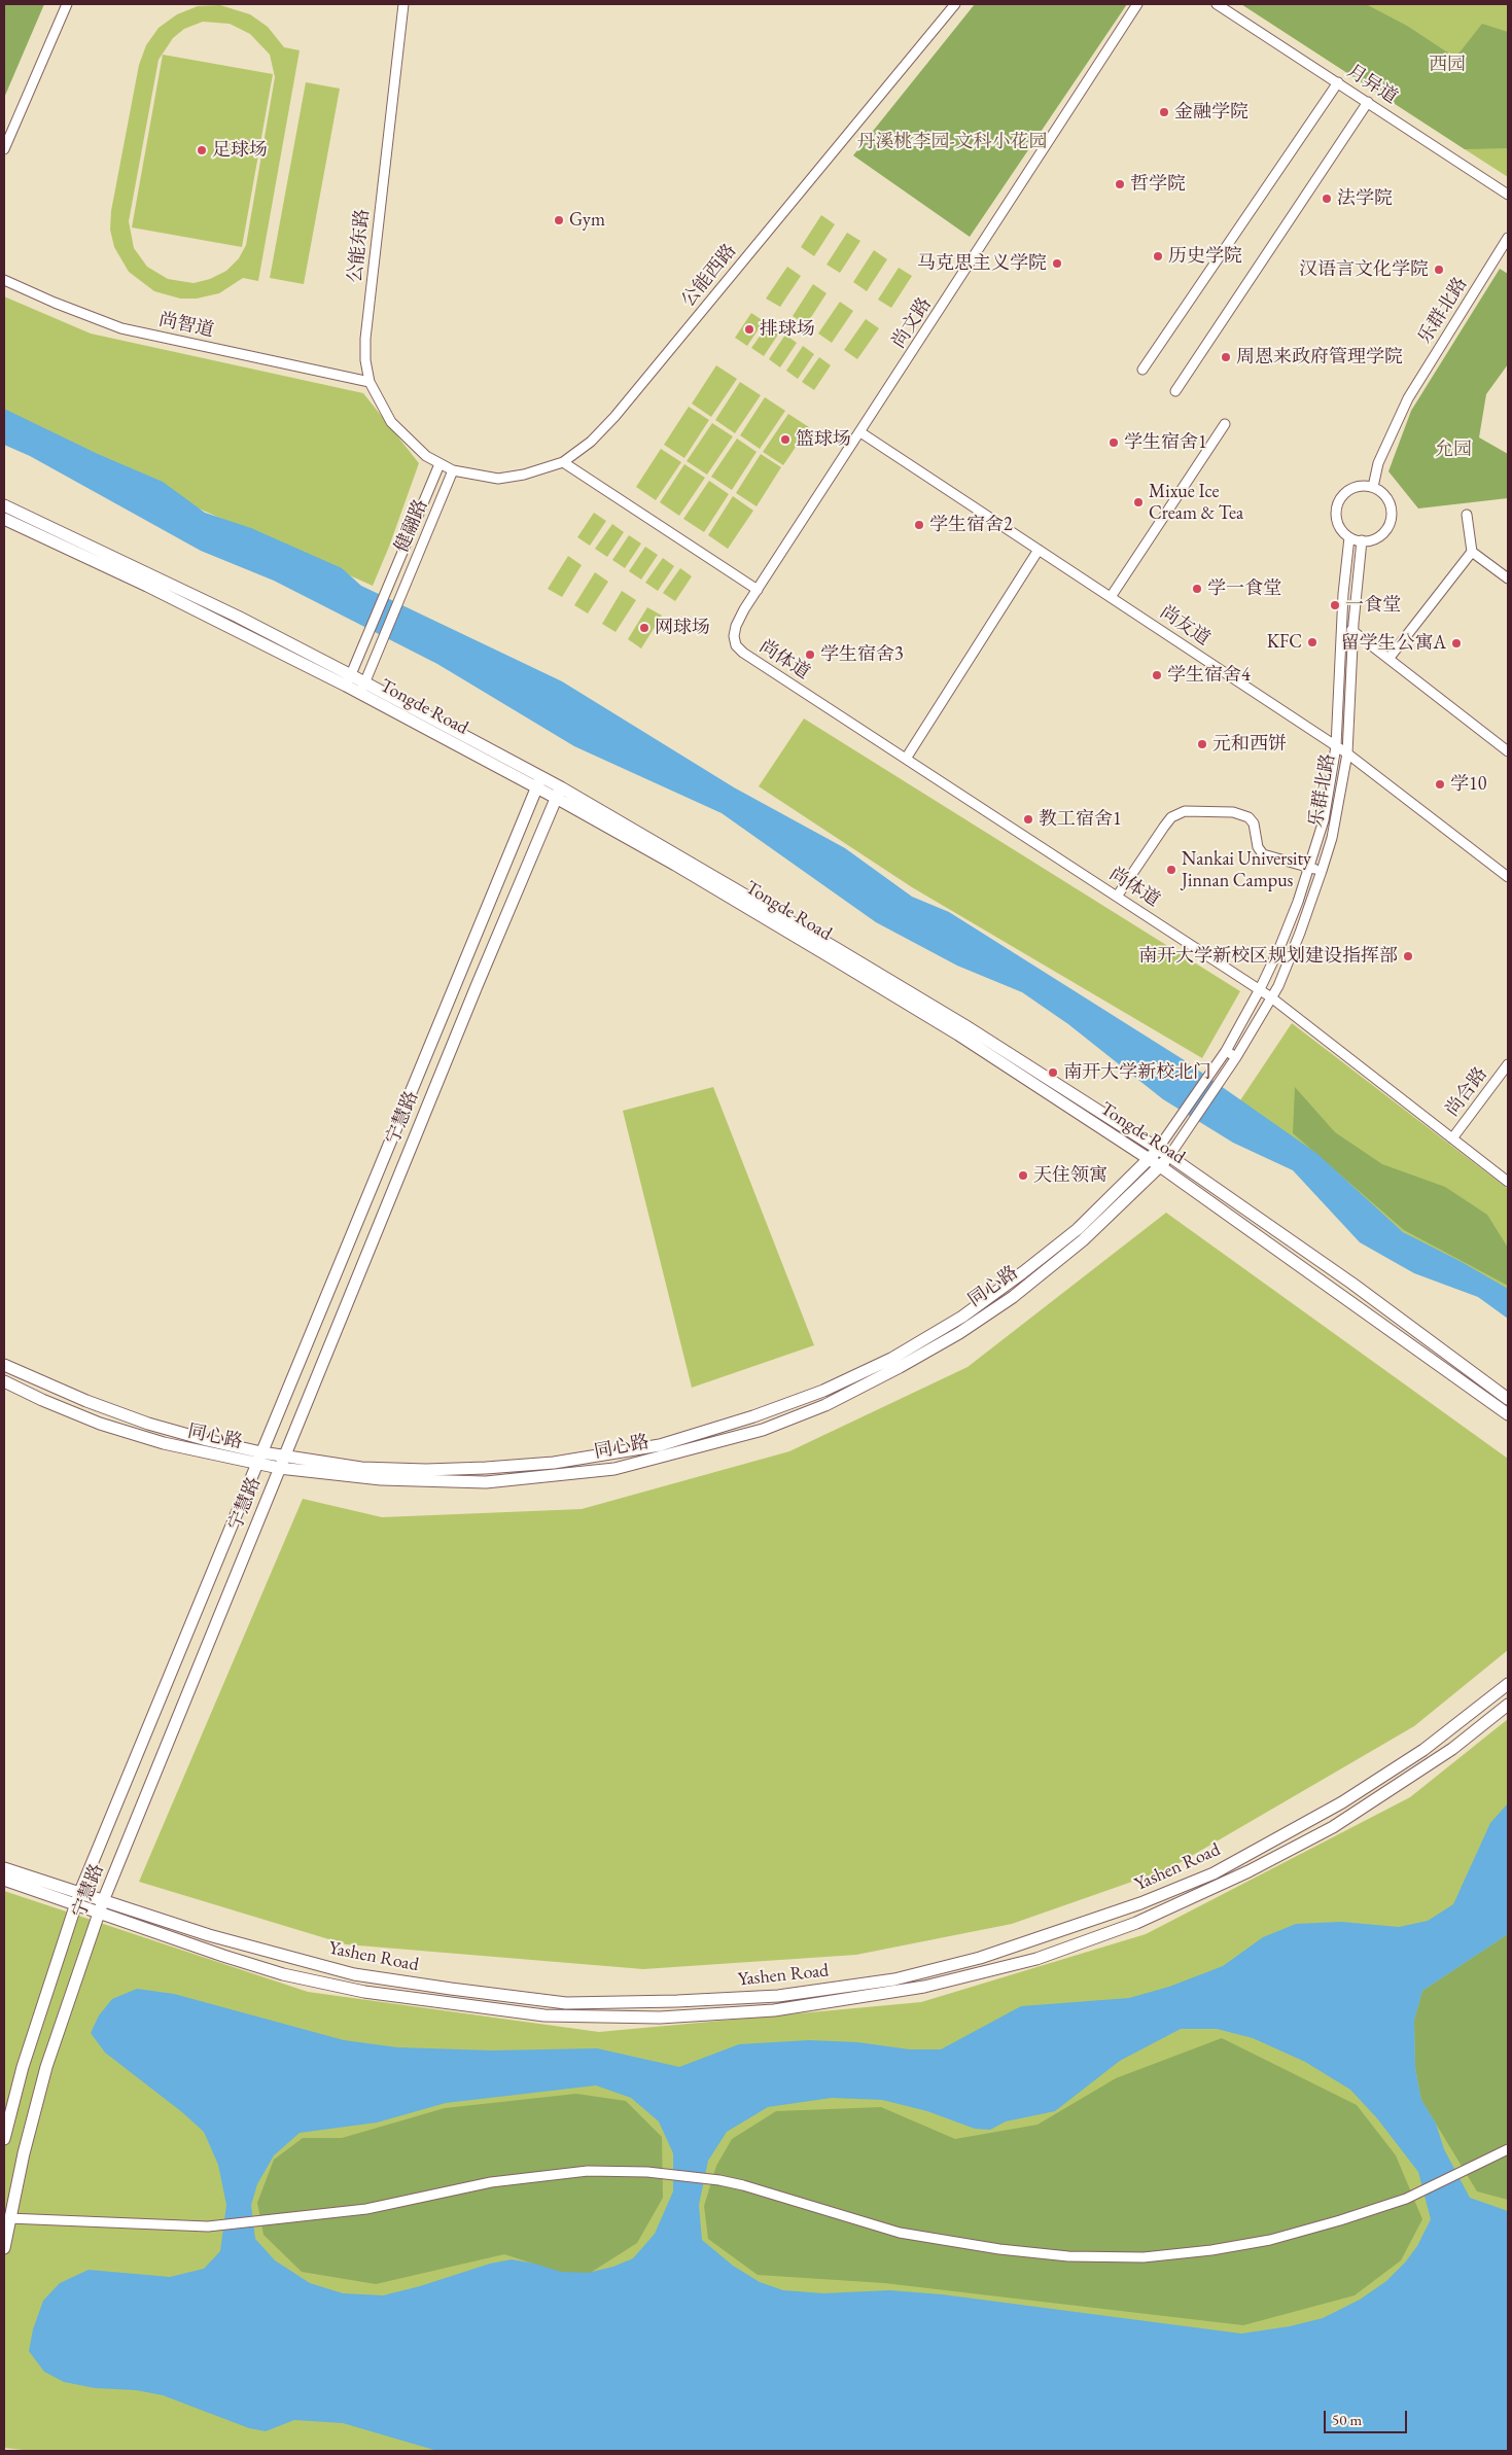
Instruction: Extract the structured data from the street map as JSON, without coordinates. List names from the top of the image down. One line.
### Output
{"streets":{"main road":["Tongde Road","宁慧路","同心路","Yashen Road"],"street":["月异道","公能东路","公能西路","乐群北路","尚文路","尚智道","健翮路","尚友道","尚体道","尚合路"]},"crossings":[["公能东路","公能西路"],["公能东路","尚智道"],["公能东路","健翮路"],["公能西路","健翮路"],["乐群北路","尚友道"],["乐群北路","尚体道"],["乐群北路","Tongde Road"],["乐群北路","同心路"],["尚文路","尚友道"],["尚文路","尚体道"],["健翮路","Tongde Road"],["尚体道","尚合路"],["Tongde Road","宁慧路"],["Tongde Road","同心路"],["宁慧路","同心路"],["宁慧路","Yashen Road"]],"parks":["西园","丹溪桃李园-文科小花园","允园"],"places":["金融学院","足球场","哲学院","法学院","Gym","历史学院","马克思主义学院","汉语言文化学院","排球场","周恩来政府管理学院","篮球场","学生宿舍1","Mixue Ice Cream & Tea","学生宿舍2","学一食堂","一食堂","网球场","KFC","留学生公寓A","学生宿舍3","学生宿舍4","元和西饼","学10","教工宿舍1","Nankai University Jinnan Campus","南开大学新校区规划建设指挥部","南开大学新校北门","天住领寓"],"scale_bar":"50 m"}
